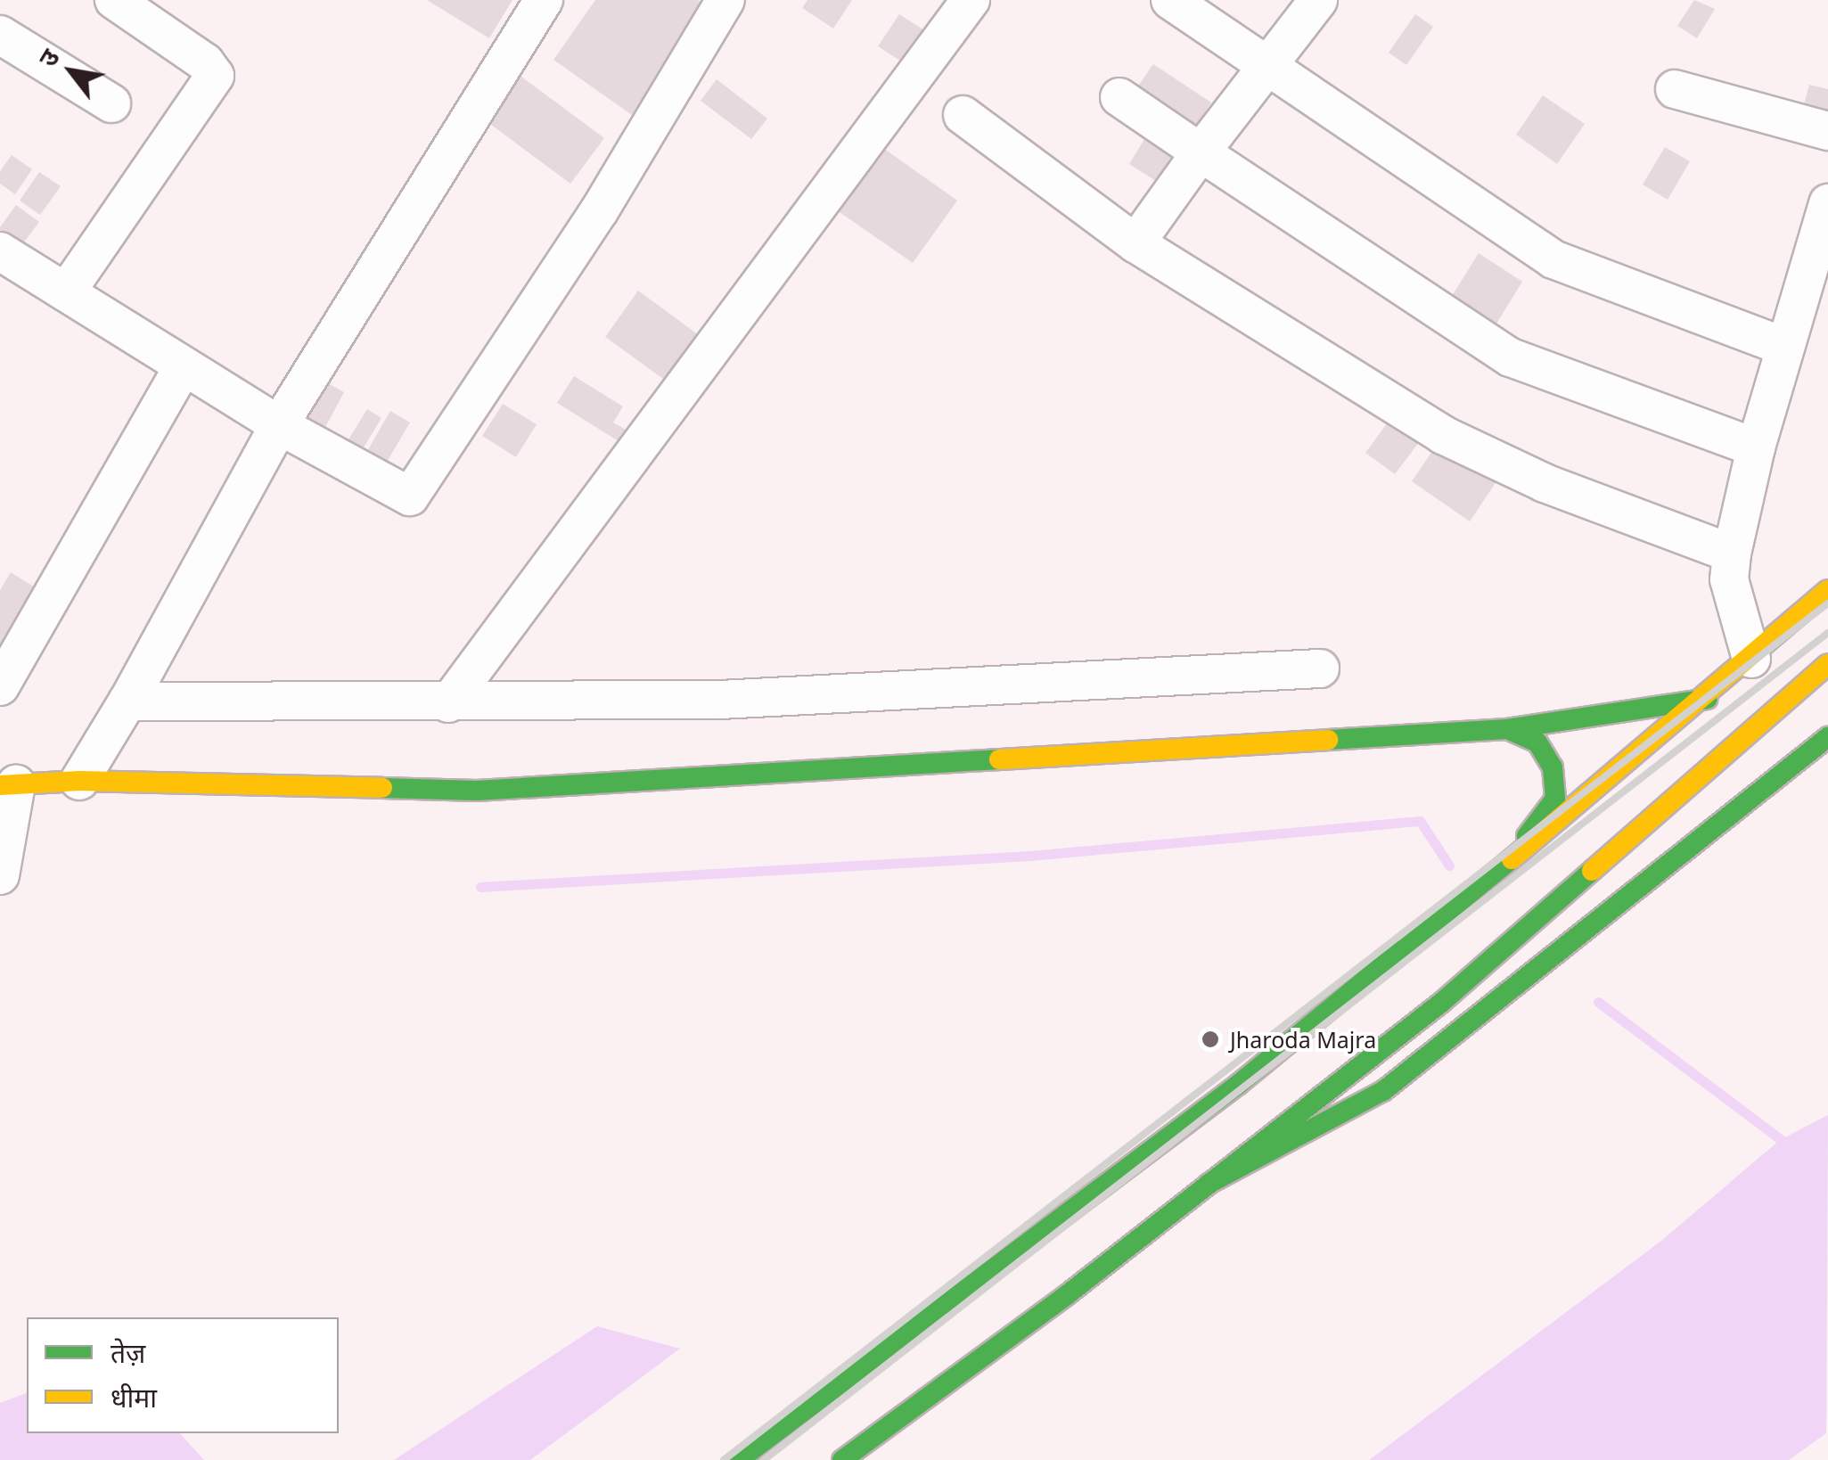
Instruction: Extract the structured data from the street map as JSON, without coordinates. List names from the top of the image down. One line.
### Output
{"places":["Jharoda Majra"],"legend":["तेज़","धीमा"],"north":"top left"}
